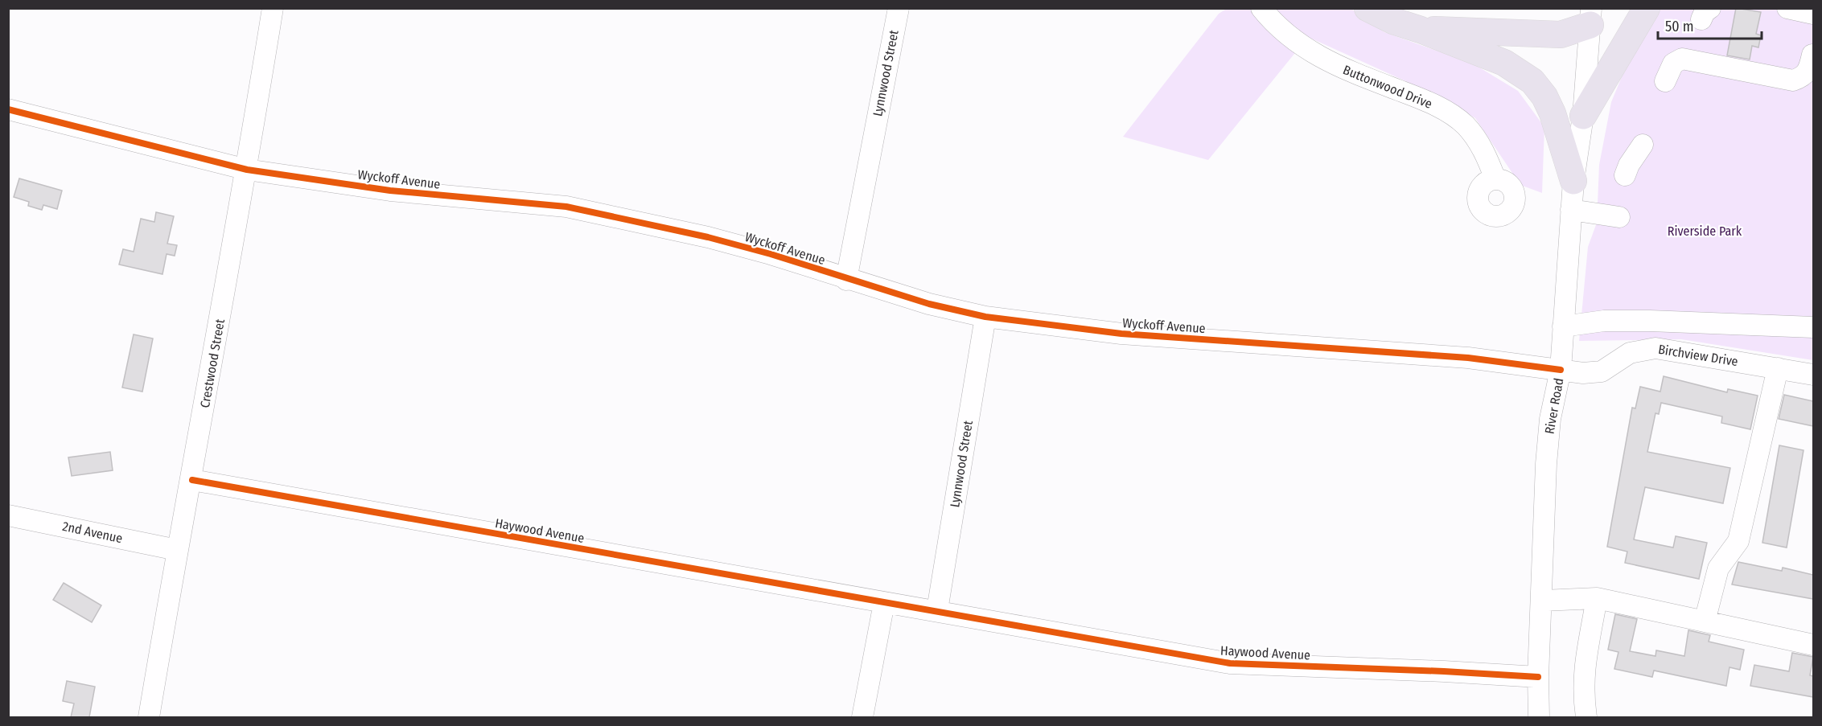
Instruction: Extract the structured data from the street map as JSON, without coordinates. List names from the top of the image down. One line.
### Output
{"streets":{"street":["Lynnwood Street","Buttonwood Drive","Wyckoff Avenue","Birchview Drive","Crestwood Street","River Road","Haywood Avenue","2nd Avenue"]},"crossings":[["Lynnwood Street","Wyckoff Avenue"],["Lynnwood Street","Haywood Avenue"],["Wyckoff Avenue","Birchview Drive"],["Wyckoff Avenue","Crestwood Street"],["Wyckoff Avenue","River Road"],["Birchview Drive","River Road"],["Crestwood Street","Haywood Avenue"],["Crestwood Street","2nd Avenue"],["River Road","Haywood Avenue"]],"parks":["Riverside Park"],"scale_bar":"50 m"}
